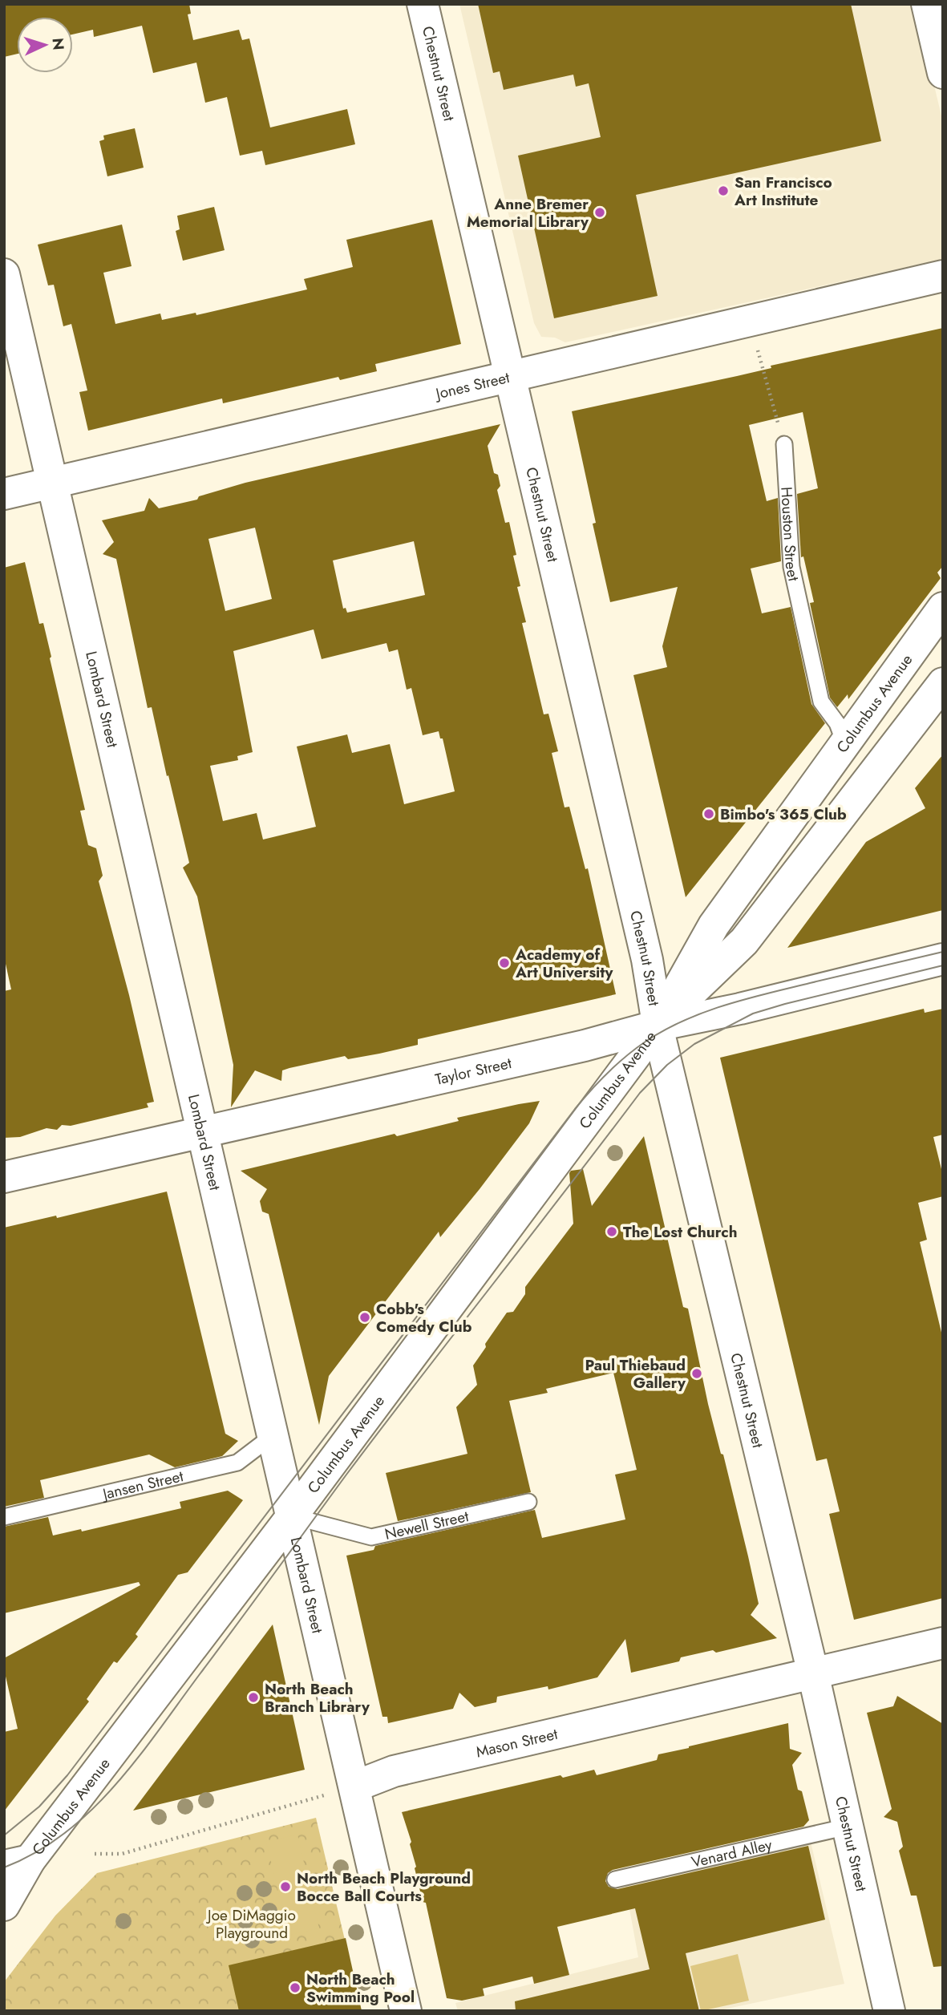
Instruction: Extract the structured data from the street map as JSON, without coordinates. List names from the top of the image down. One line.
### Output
{"streets":{"street":["Chestnut Street","Jones Street","Lombard Street","Columbus Avenue","Taylor Street","Mason Street"],"lane":["Houston Street","Jansen Street","Newell Street","Venard Alley"]},"crossings":[["Chestnut Street","Jones Street"],["Chestnut Street","Columbus Avenue"],["Chestnut Street","Taylor Street"],["Chestnut Street","Mason Street"],["Chestnut Street","Venard Alley"],["Jones Street","Lombard Street"],["Houston Street","Columbus Avenue"],["Lombard Street","Columbus Avenue"],["Lombard Street","Taylor Street"],["Lombard Street","Jansen Street"],["Lombard Street","Newell Street"],["Lombard Street","Mason Street"],["Columbus Avenue","Taylor Street"],["Columbus Avenue","Newell Street"]],"parks":["Joe DiMaggio Playground"],"places":["San Francisco Art Institute","Anne Bremer Memorial Library","Bimbo's 365 Club","Academy of Art University","The Lost Church","Cobb's Comedy Club","Paul Thiebaud Gallery","North Beach Branch Library","North Beach Playground Bocce Ball Courts","North Beach Swimming Pool"],"north":"right"}
